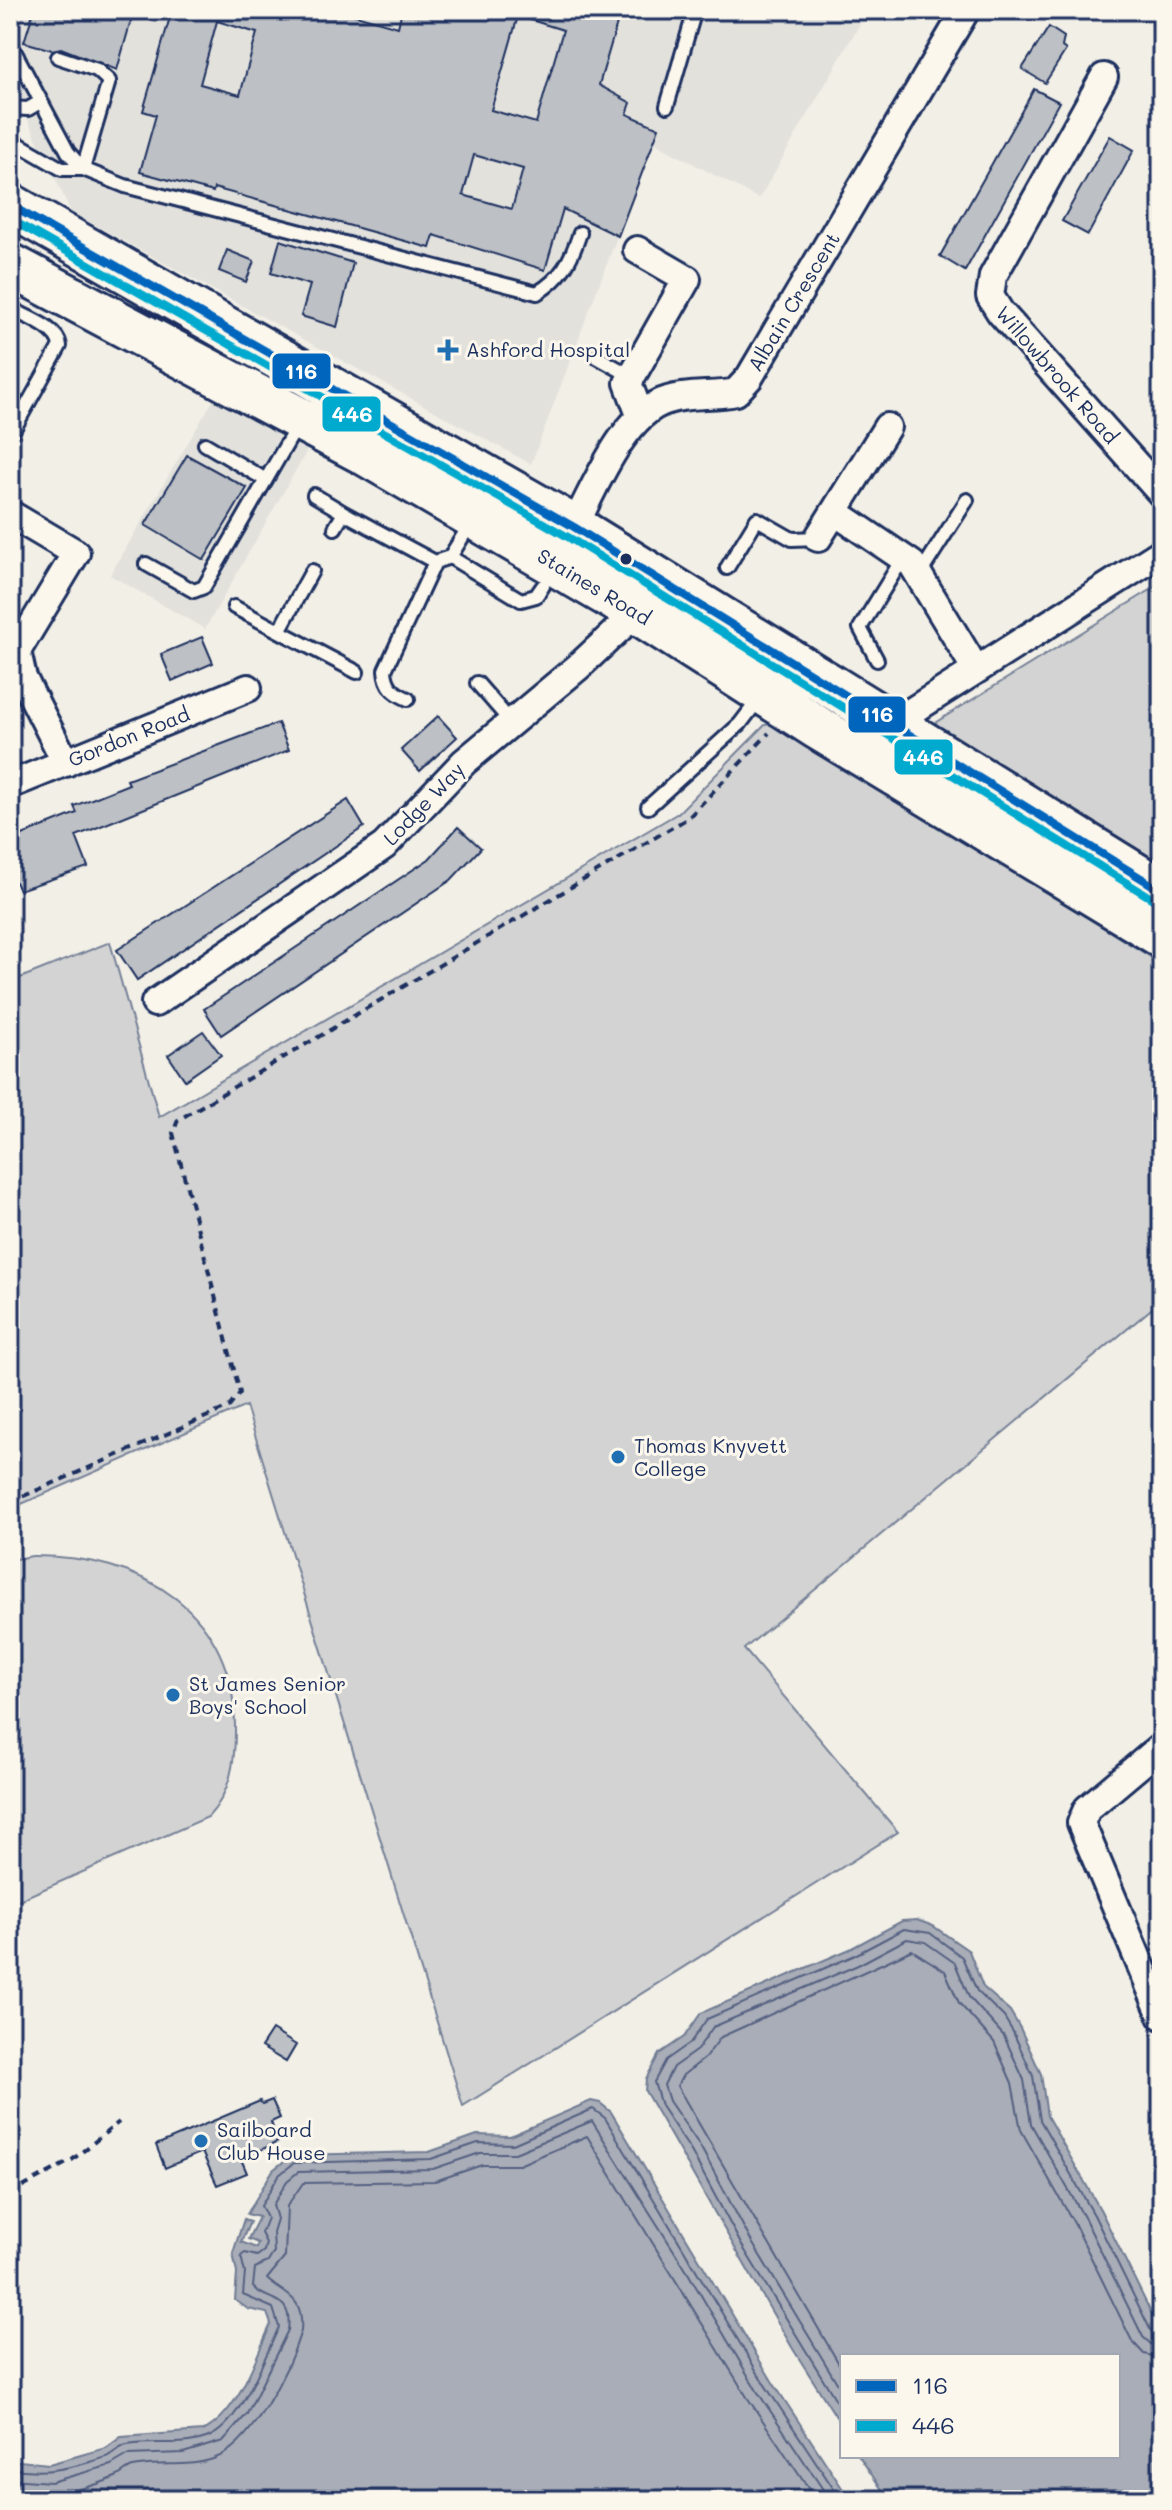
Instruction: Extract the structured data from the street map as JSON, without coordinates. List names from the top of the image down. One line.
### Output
{"streets":{"highway":["Staines Road"],"street":["Albain Crescent","Willowbrook Road","Gordon Road","Lodge Way"]},"crossings":[["Staines Road","Lodge Way"]],"places":{"health":["Ashford Hospital"],"other":["Thomas Knyvett College","St James Senior Boys' School","Sailboard Club House"]},"lines":["transit line 116","transit line 446"],"legend":["116","446"]}
